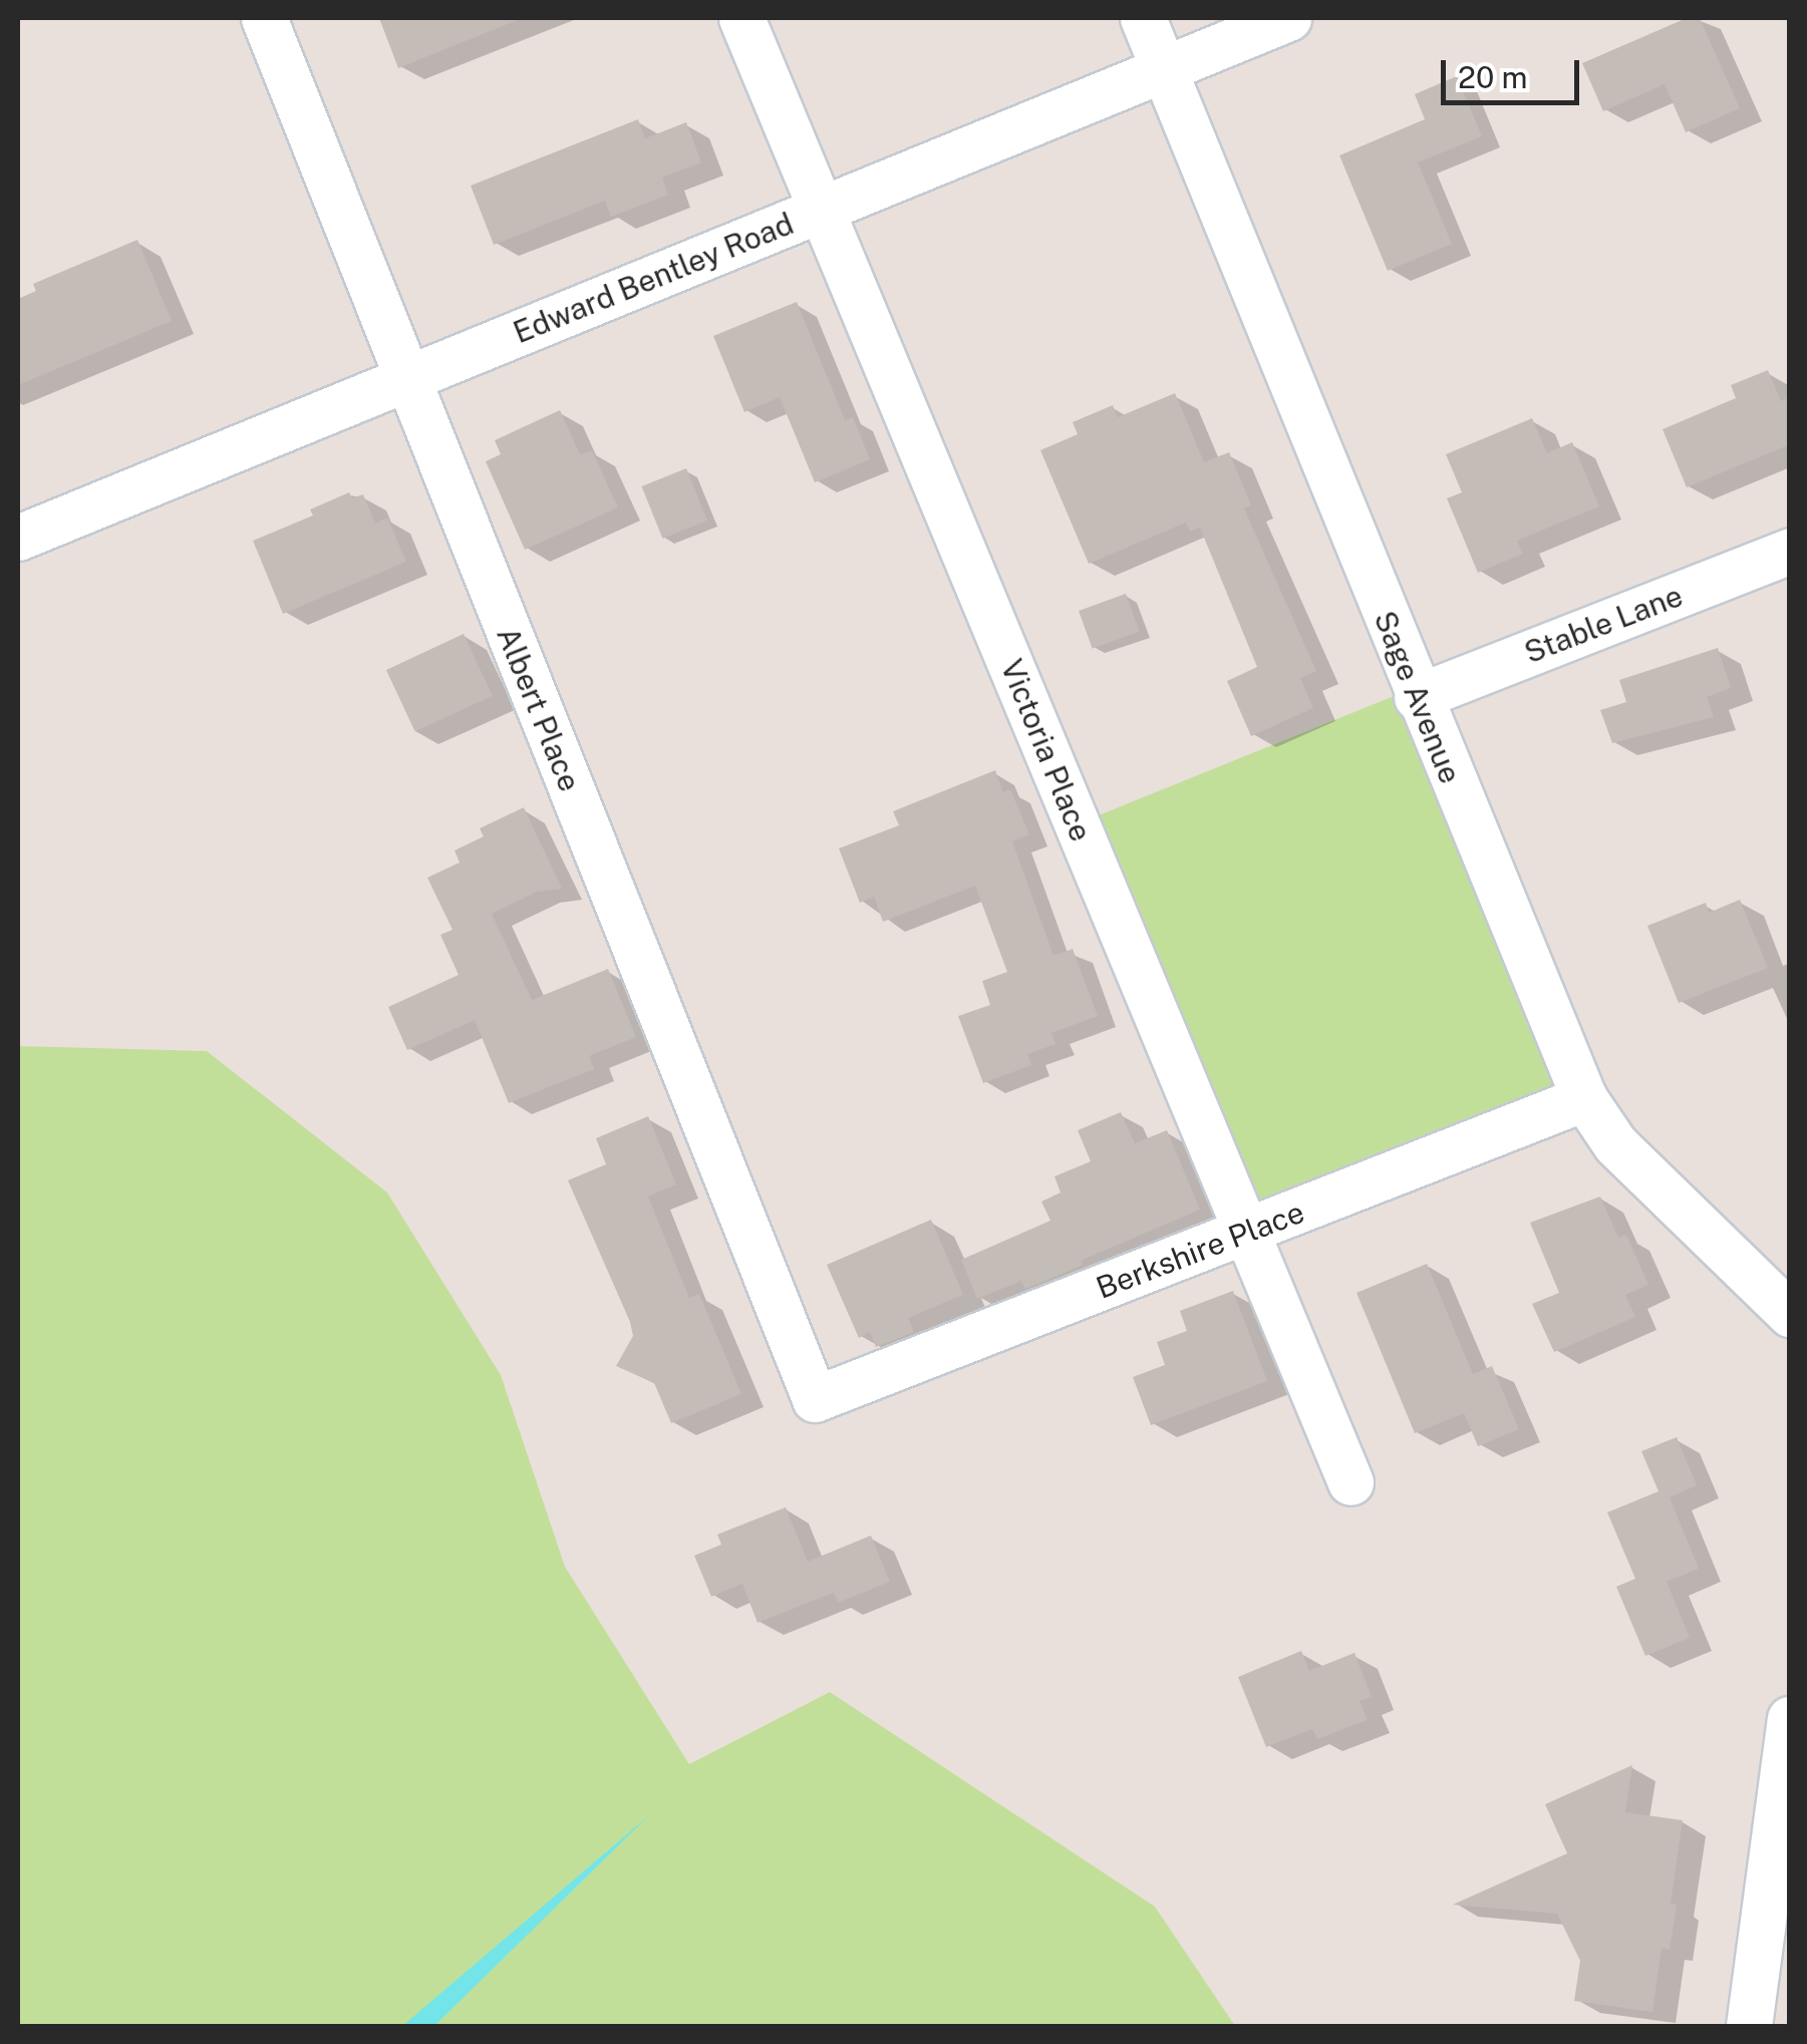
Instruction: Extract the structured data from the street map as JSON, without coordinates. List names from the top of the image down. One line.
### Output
{"streets":{"street":["Edward Bentley Road","Stable Lane","Sage Avenue","Albert Place","Victoria Place","Berkshire Place"]},"crossings":[["Edward Bentley Road","Sage Avenue"],["Edward Bentley Road","Albert Place"],["Edward Bentley Road","Victoria Place"],["Stable Lane","Sage Avenue"],["Sage Avenue","Berkshire Place"],["Albert Place","Berkshire Place"],["Victoria Place","Berkshire Place"]],"scale_bar":"20 m"}
